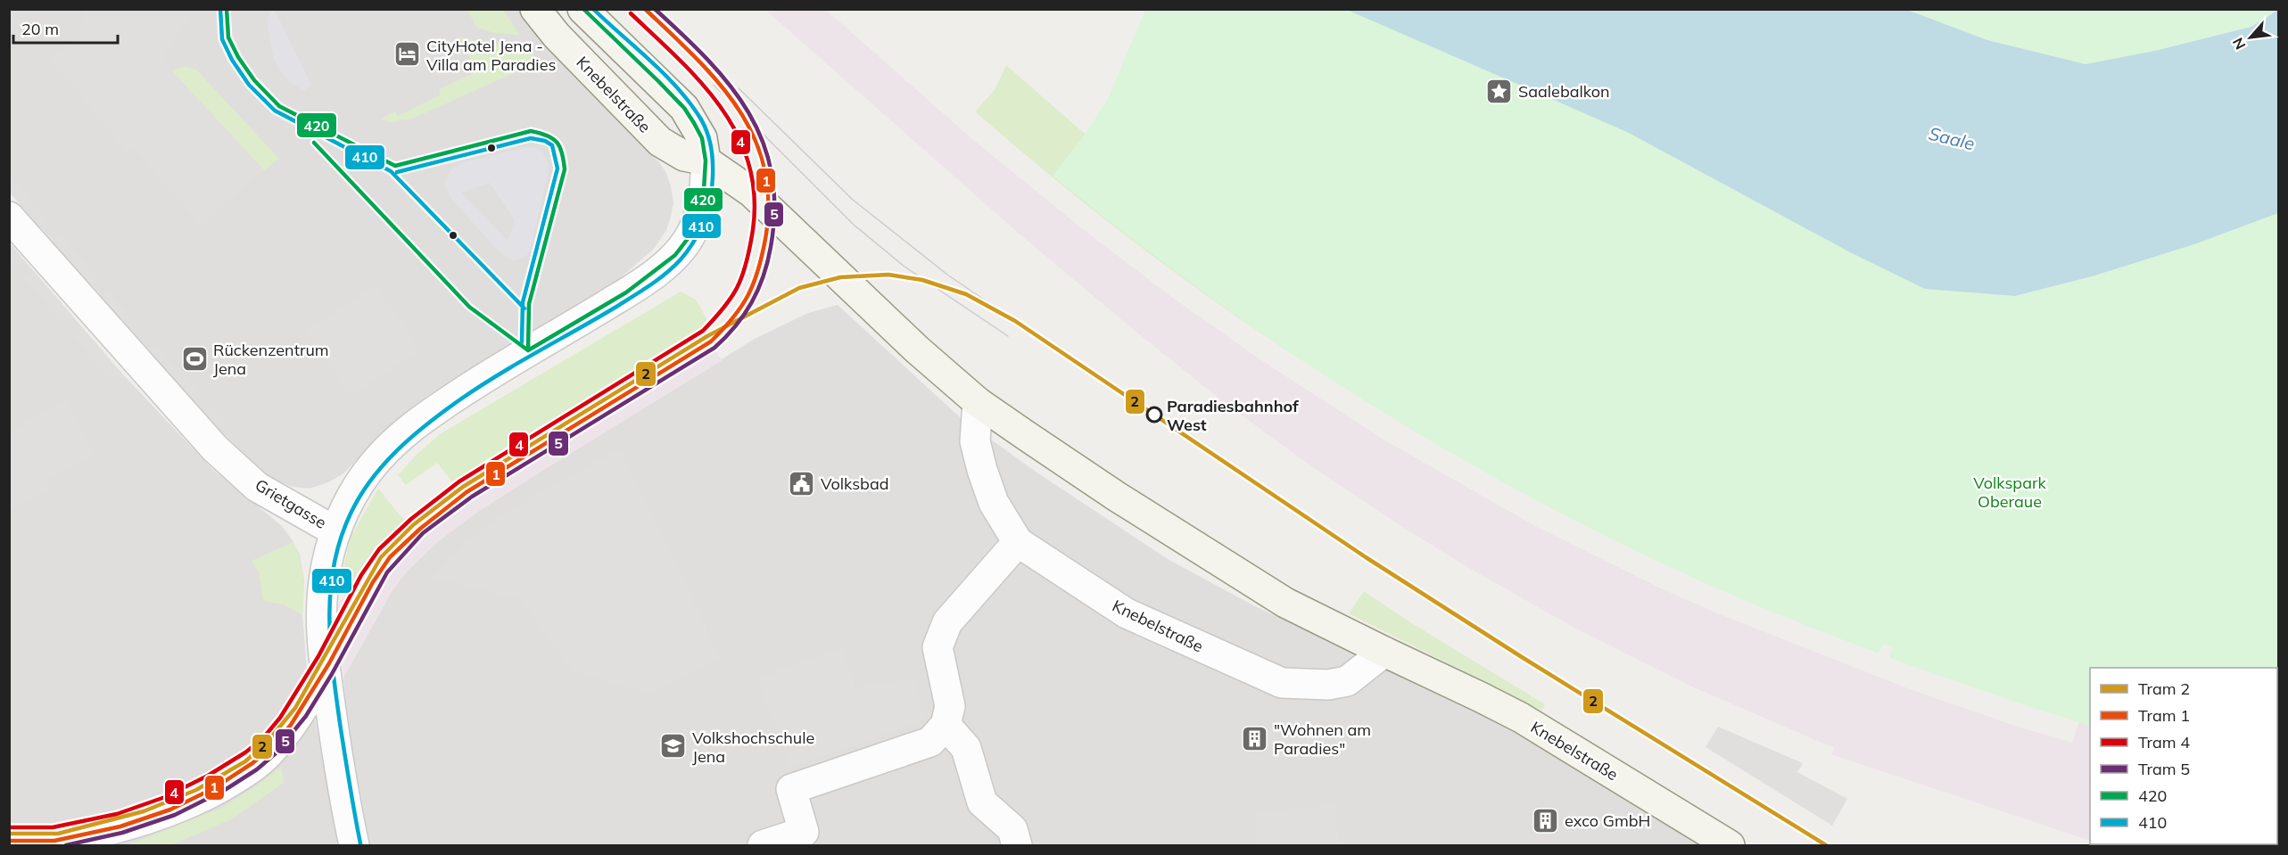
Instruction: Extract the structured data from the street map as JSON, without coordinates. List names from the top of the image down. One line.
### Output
{"streets":{"main road":["Knebelstraße"],"street":["Grietgasse"]},"water":["Saale"],"parks":["Volkspark Oberaue"],"places":{"hotel":["CityHotel Jena - Villa am Paradies"],"place":["Saalebalkon"],"sports":["Rückenzentrum Jena"],"other":["Paradiesbahnhof West"],"public building":["Volksbad"],"building":["\"Wohnen am Paradies\"","exco GmbH"],"school or university":["Volkshochschule Jena"]},"lines":["tram line 1","tram line 5","transit line 420","transit line 410","tram line 4","tram line 2"],"legend":["Tram 2","Tram 1","Tram 4","Tram 5","420","410"],"scale_bar":"20 m","north":"bottom left"}
